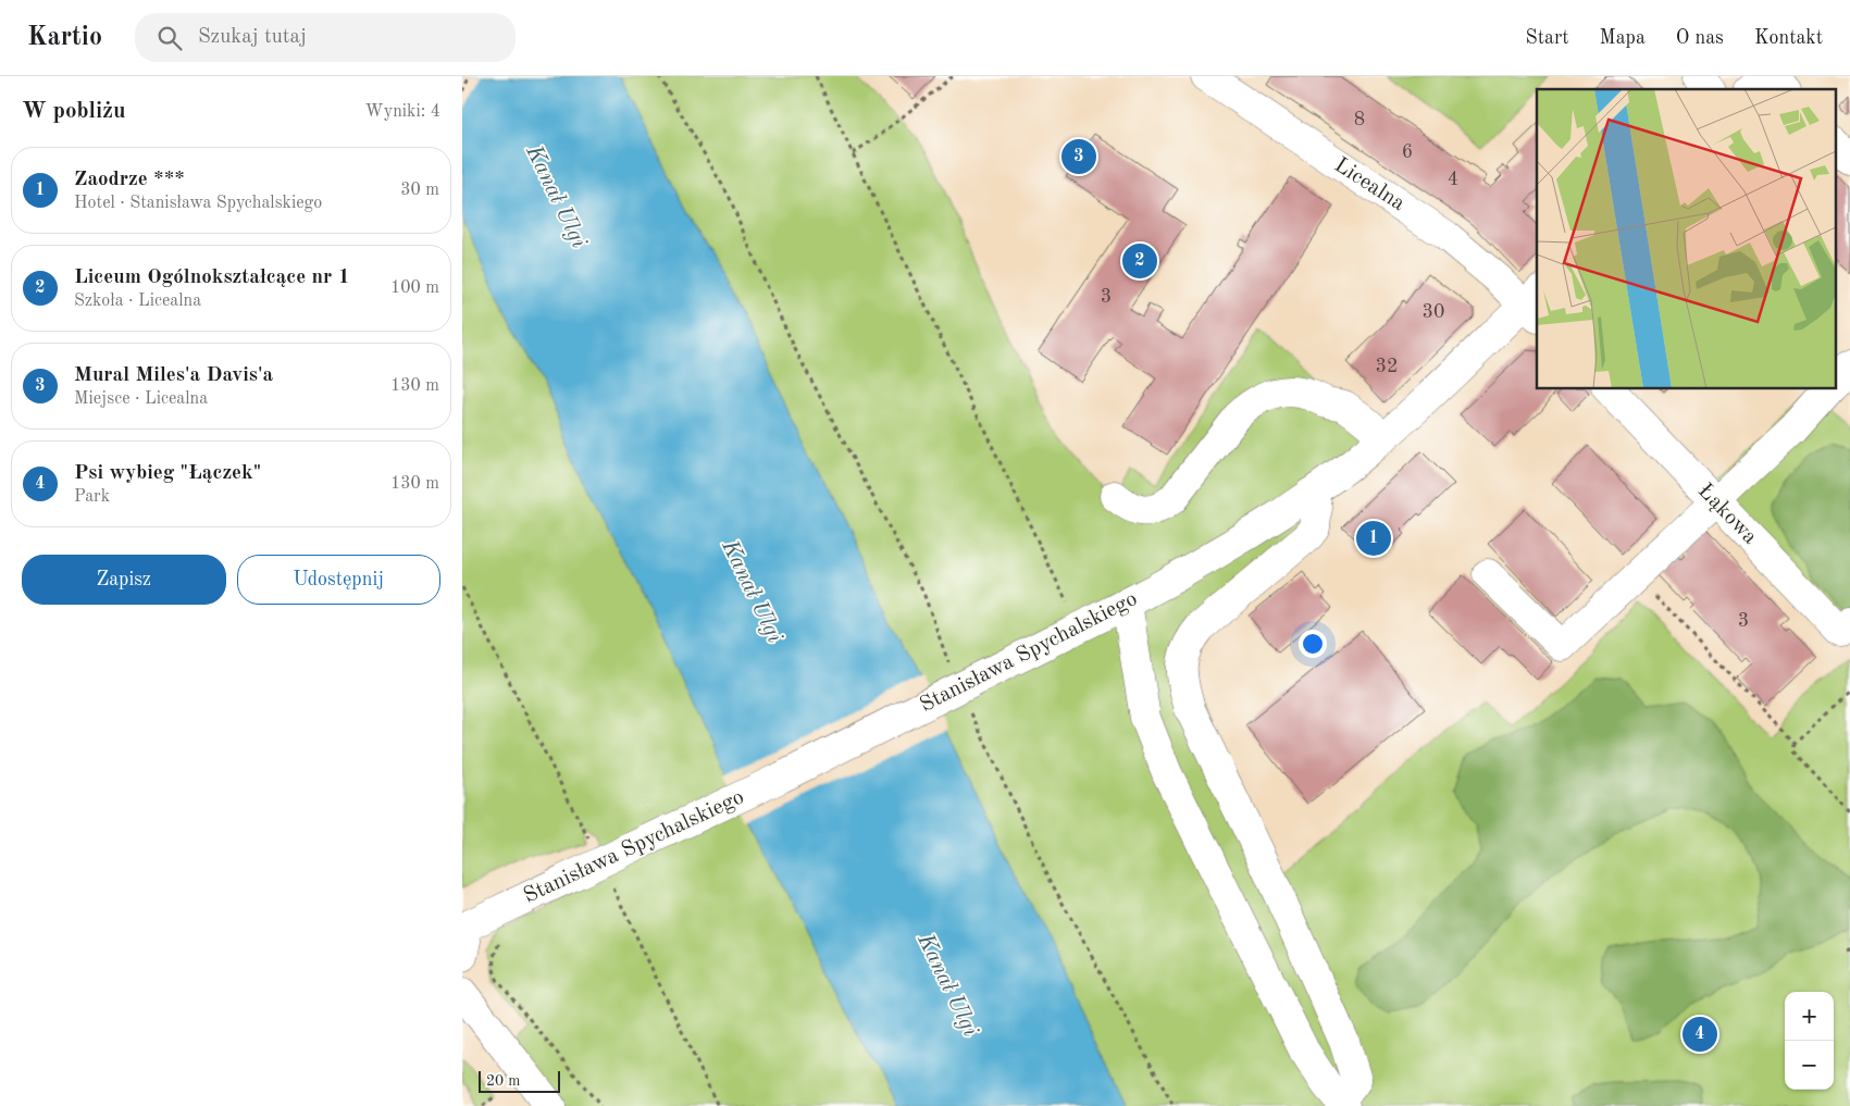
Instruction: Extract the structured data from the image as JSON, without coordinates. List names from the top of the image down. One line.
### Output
{"streets":{"street":["Licealna","Łąkowa","Stanisława Spychalskiego"]},"crossings":[["Licealna","Stanisława Spychalskiego"]],"water":["Kanał Ulgi"],"house_numbers":["8","6","4","3","30","32","3"],"scale_bar":"20 m","page":{"header":"Kartio","search":"Szukaj tutaj","nav":["Start","Mapa","O nas","Kontakt"],"heading":["W pobliżu","Wyniki: 4"],"pins":["3","2","1","4"],"list":[{"mark":"1","name":"Zaodrze ***","note":"Hotel · Stanisława Spychalskiego","value":"30 m"},{"mark":"2","name":"Liceum Ogólnokształcące nr 1","note":"Szkoła · Licealna","value":"100 m"},{"mark":"3","name":"Mural Miles'a Davis'a","note":"Miejsce · Licealna","value":"130 m"},{"mark":"4","name":"Psi wybieg \"Łączek\"","note":"Park","value":"130 m"}],"buttons":["Zapisz","Udostępnij"],"map_buttons":["+","−"],"scale":"20 m"}}
